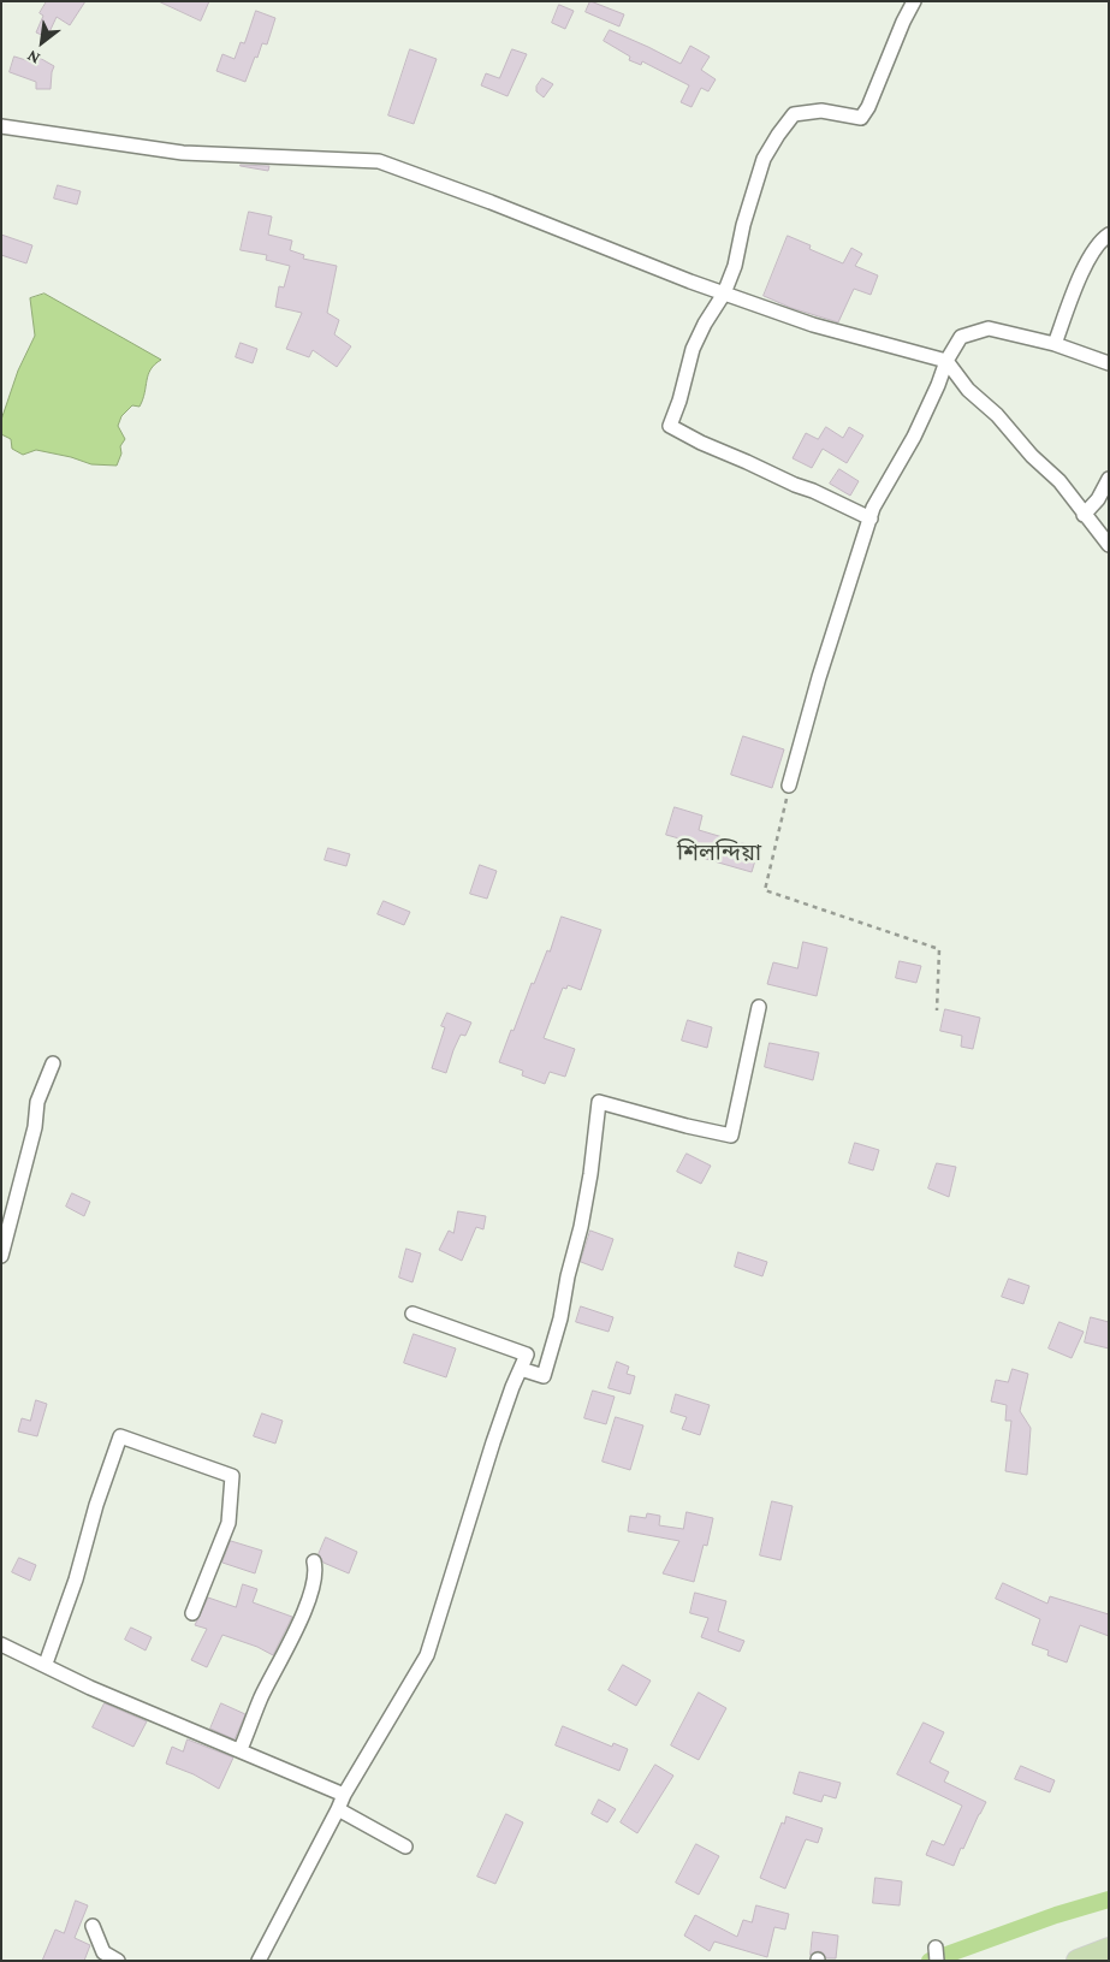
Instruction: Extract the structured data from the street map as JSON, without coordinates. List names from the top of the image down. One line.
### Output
{"districts":["শিলন্দিয়া"],"north":"bottom left"}
